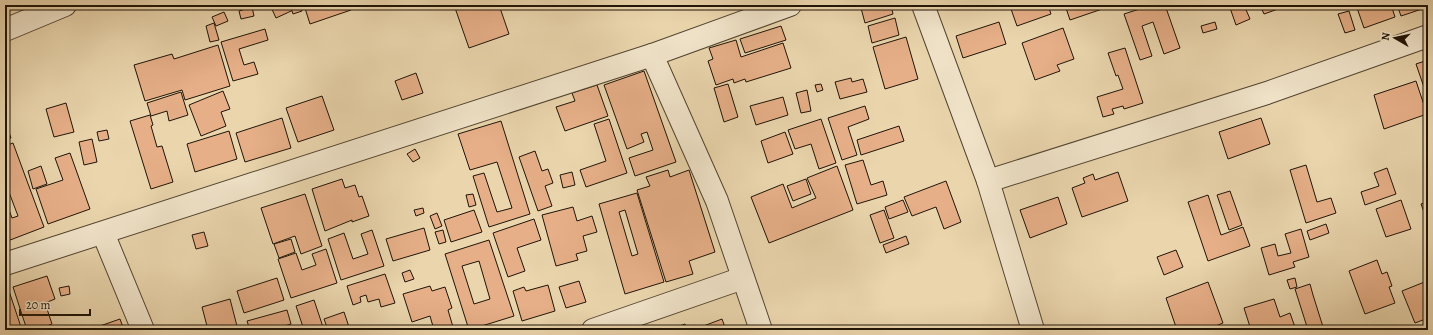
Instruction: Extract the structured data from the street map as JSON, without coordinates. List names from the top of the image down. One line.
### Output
{"scale_bar":"20 m","north":"left"}
